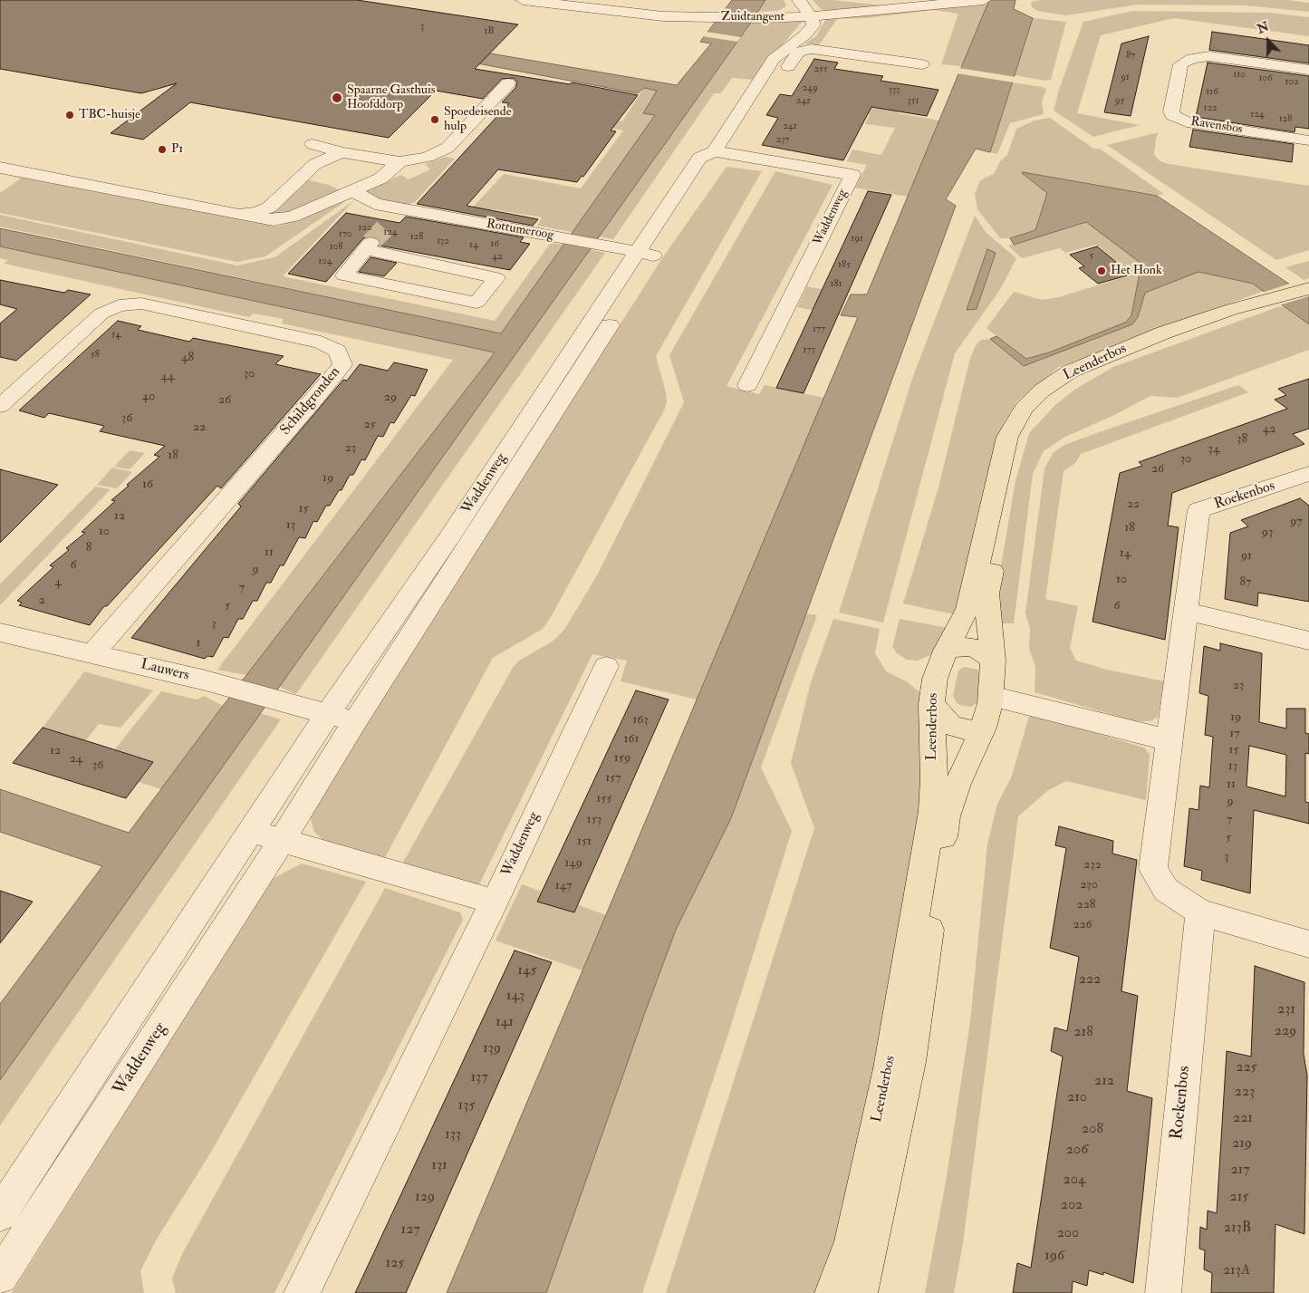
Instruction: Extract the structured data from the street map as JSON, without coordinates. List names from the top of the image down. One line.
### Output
{"streets":{"main road":["Leenderbos"],"street":["Zuidtangent","Ravensbos","Waddenweg","Rottumeroog","Schildgronden","Roekenbos","Lauwers"]},"crossings":[["Zuidtangent","Waddenweg"],["Waddenweg","Rottumeroog"],["Waddenweg","Lauwers"],["Schildgronden","Lauwers"]],"places":["Spaarne Gasthuis Hoofddorp","TBC-huisje","Spoedeisende hulp","P1","Het Honk"],"house_numbers":["3","1B","87","255","110","91","106","102","249","333","116","245","351","95","122","124","128","241","237","120","124","170","128","191","132","16","14","108","5","42","104","185","181","177","54","173","58","48","30","44","40","29","26","36","25","22","42","38","23","34","18","30","26","19","16","22","15","12","97","13","18","10","93","8","11","14","91","6","9","10","4","87","7","2","5","6","3","1","23","19","163","17","161","15","12","159","24","36","13","157","11","155","9","153","7","5","151","3","149","232","230","147","228","226","145","222","143","231","141","229","218","139","225","137","212","223","210","135","221","208","133","219","206","131","217","204","129","215","202","213B","127","200","196","125","213A"],"north":"top"}
